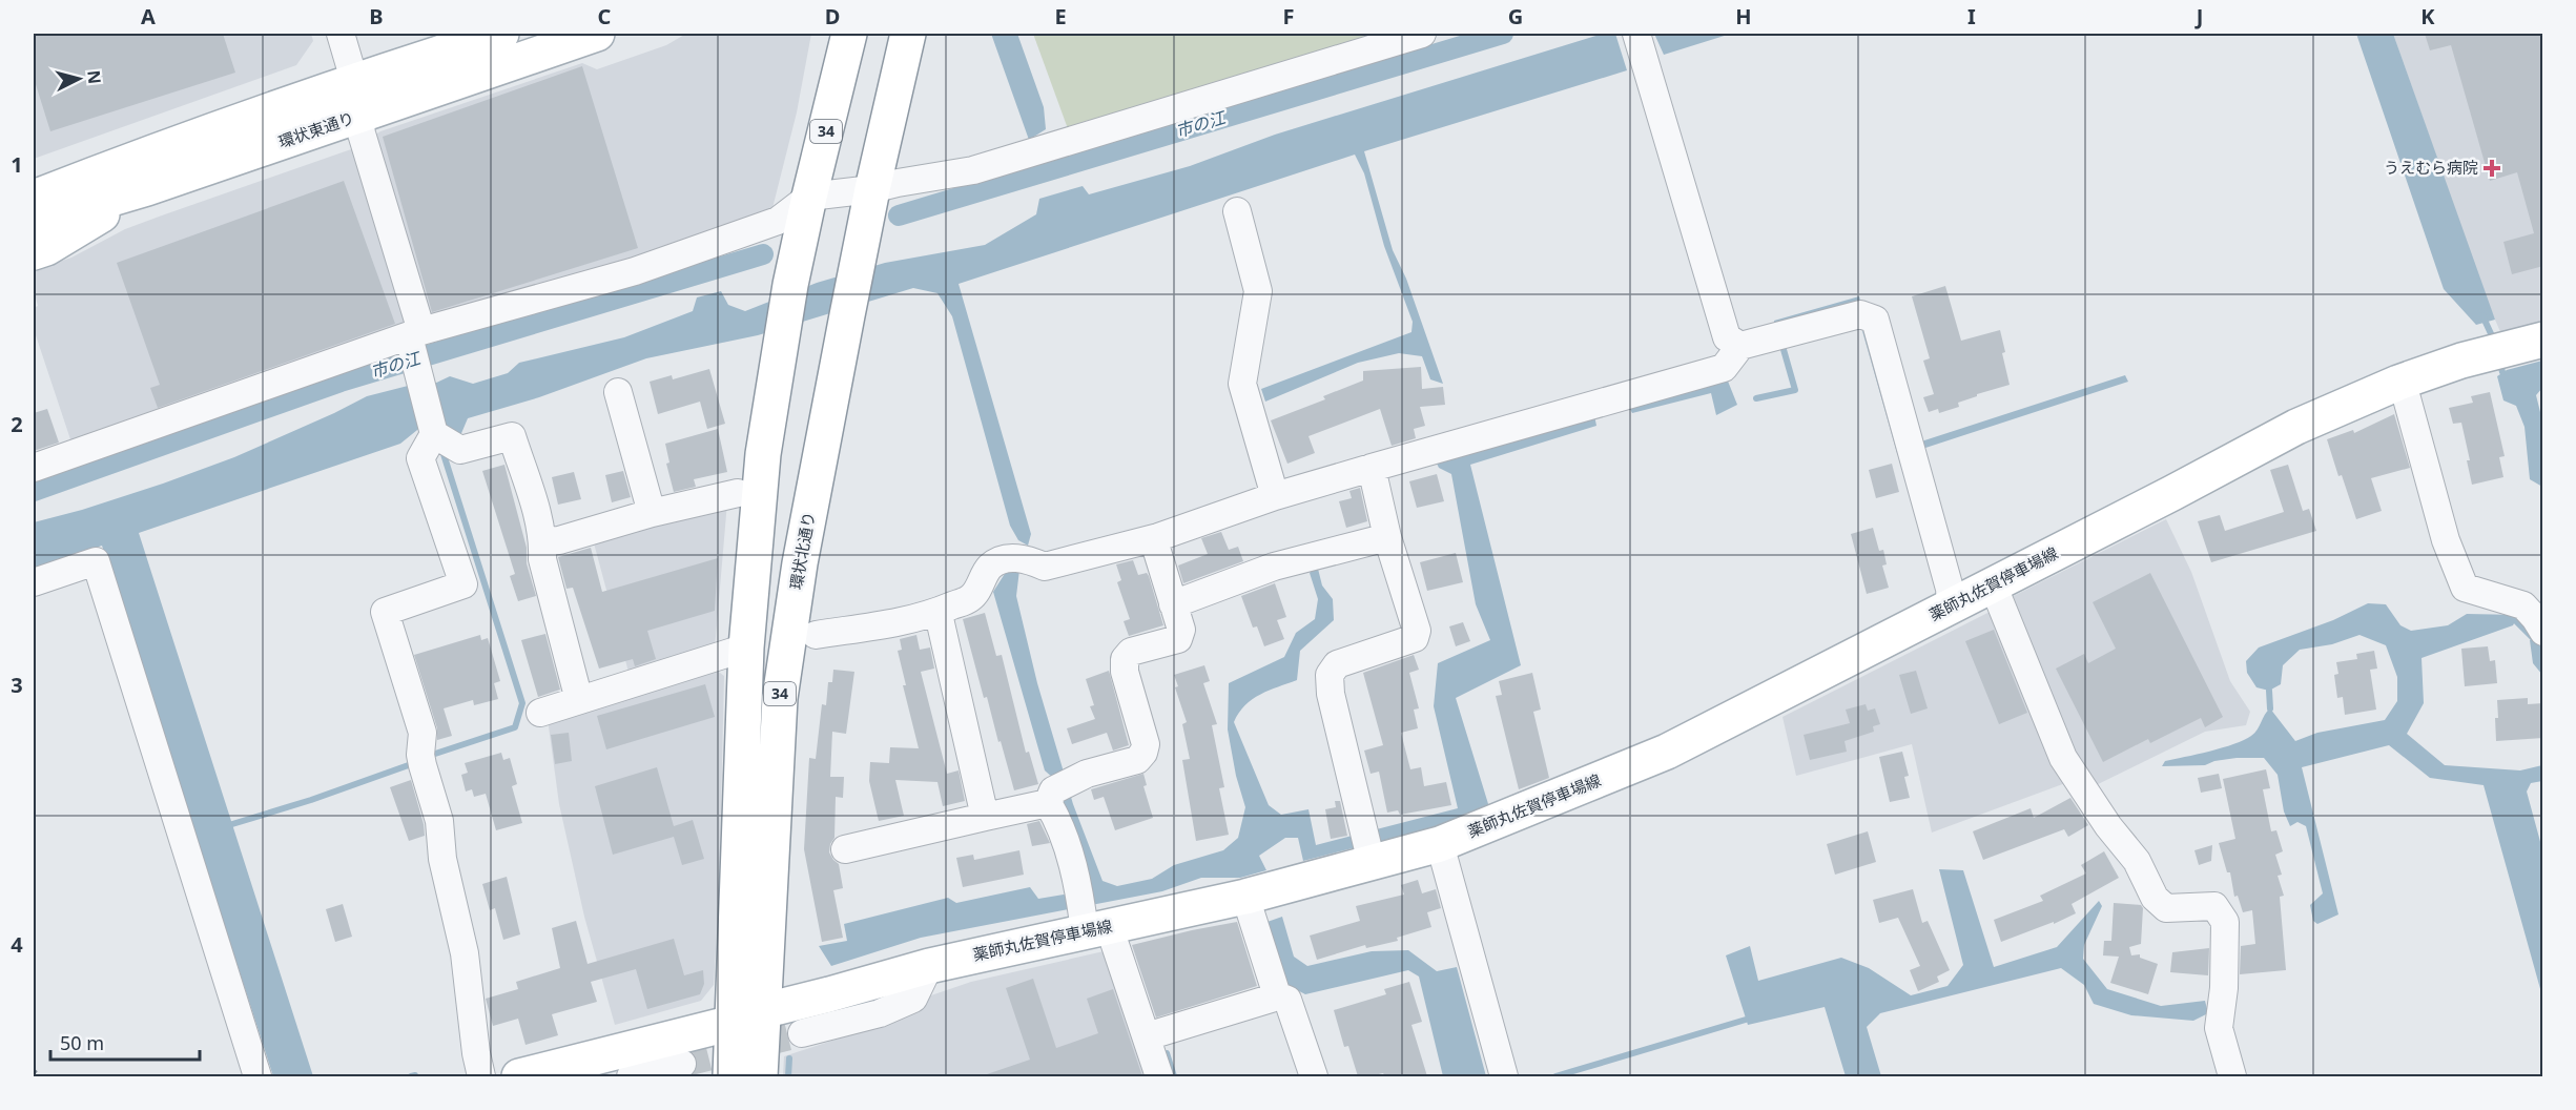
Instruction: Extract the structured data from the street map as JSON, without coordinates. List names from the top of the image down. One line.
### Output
{"streets":{"main road":["環状東通り","34","環状北通り","薬師丸佐賀停車場線"]},"crossings":[["環状北通り","薬師丸佐賀停車場線"]],"water":["市の江"],"places":{"health":["うえむら病院"]},"scale_bar":"50 m","north":"right","grid":{"columns":["A","B","C","D","E","F","G","H","I","J","K"],"rows":["1","2","3","4"]}}
